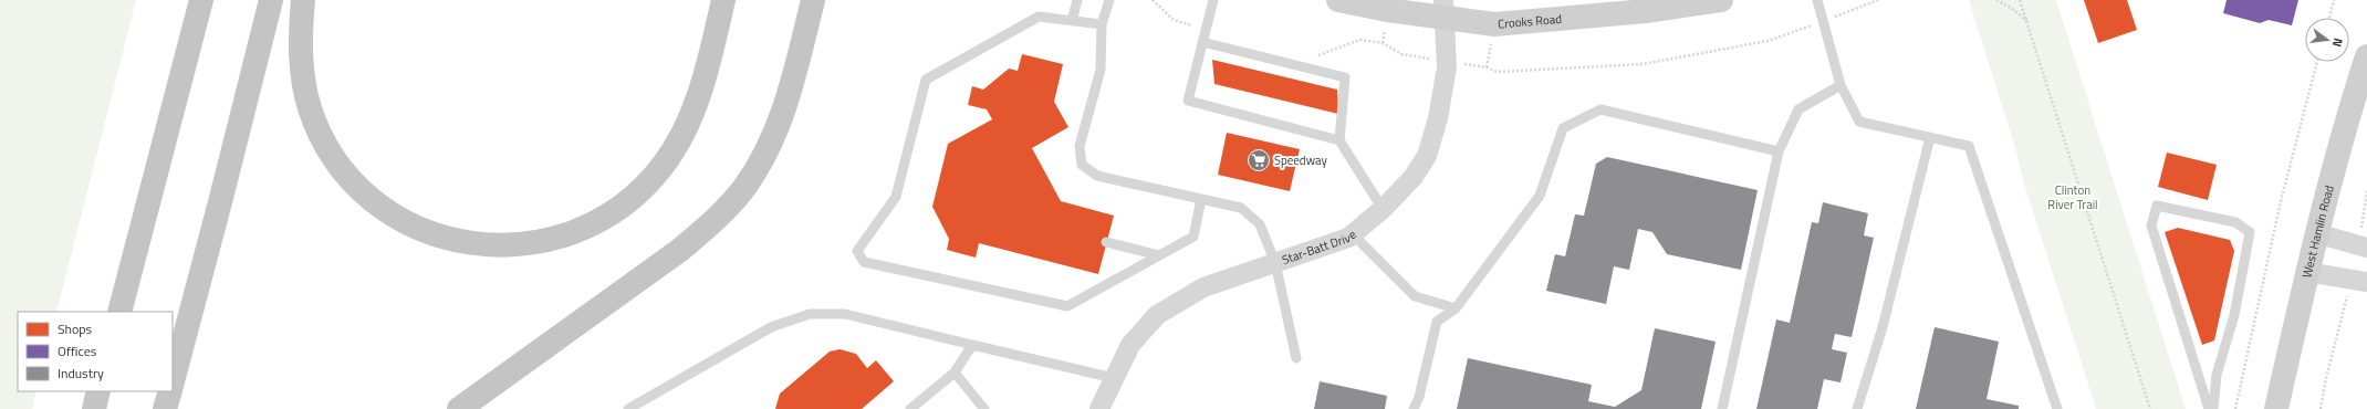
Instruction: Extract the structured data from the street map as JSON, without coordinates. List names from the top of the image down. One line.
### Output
{"streets":{"main road":["Crooks Road","West Hamlin Road"],"street":["Star-Batt Drive"]},"crossings":[["Crooks Road","Star-Batt Drive"]],"parks":["Clinton River Trail"],"places":{"supermarket":["Speedway"]},"legend":["Shops","Offices","Industry"],"north":"right"}
